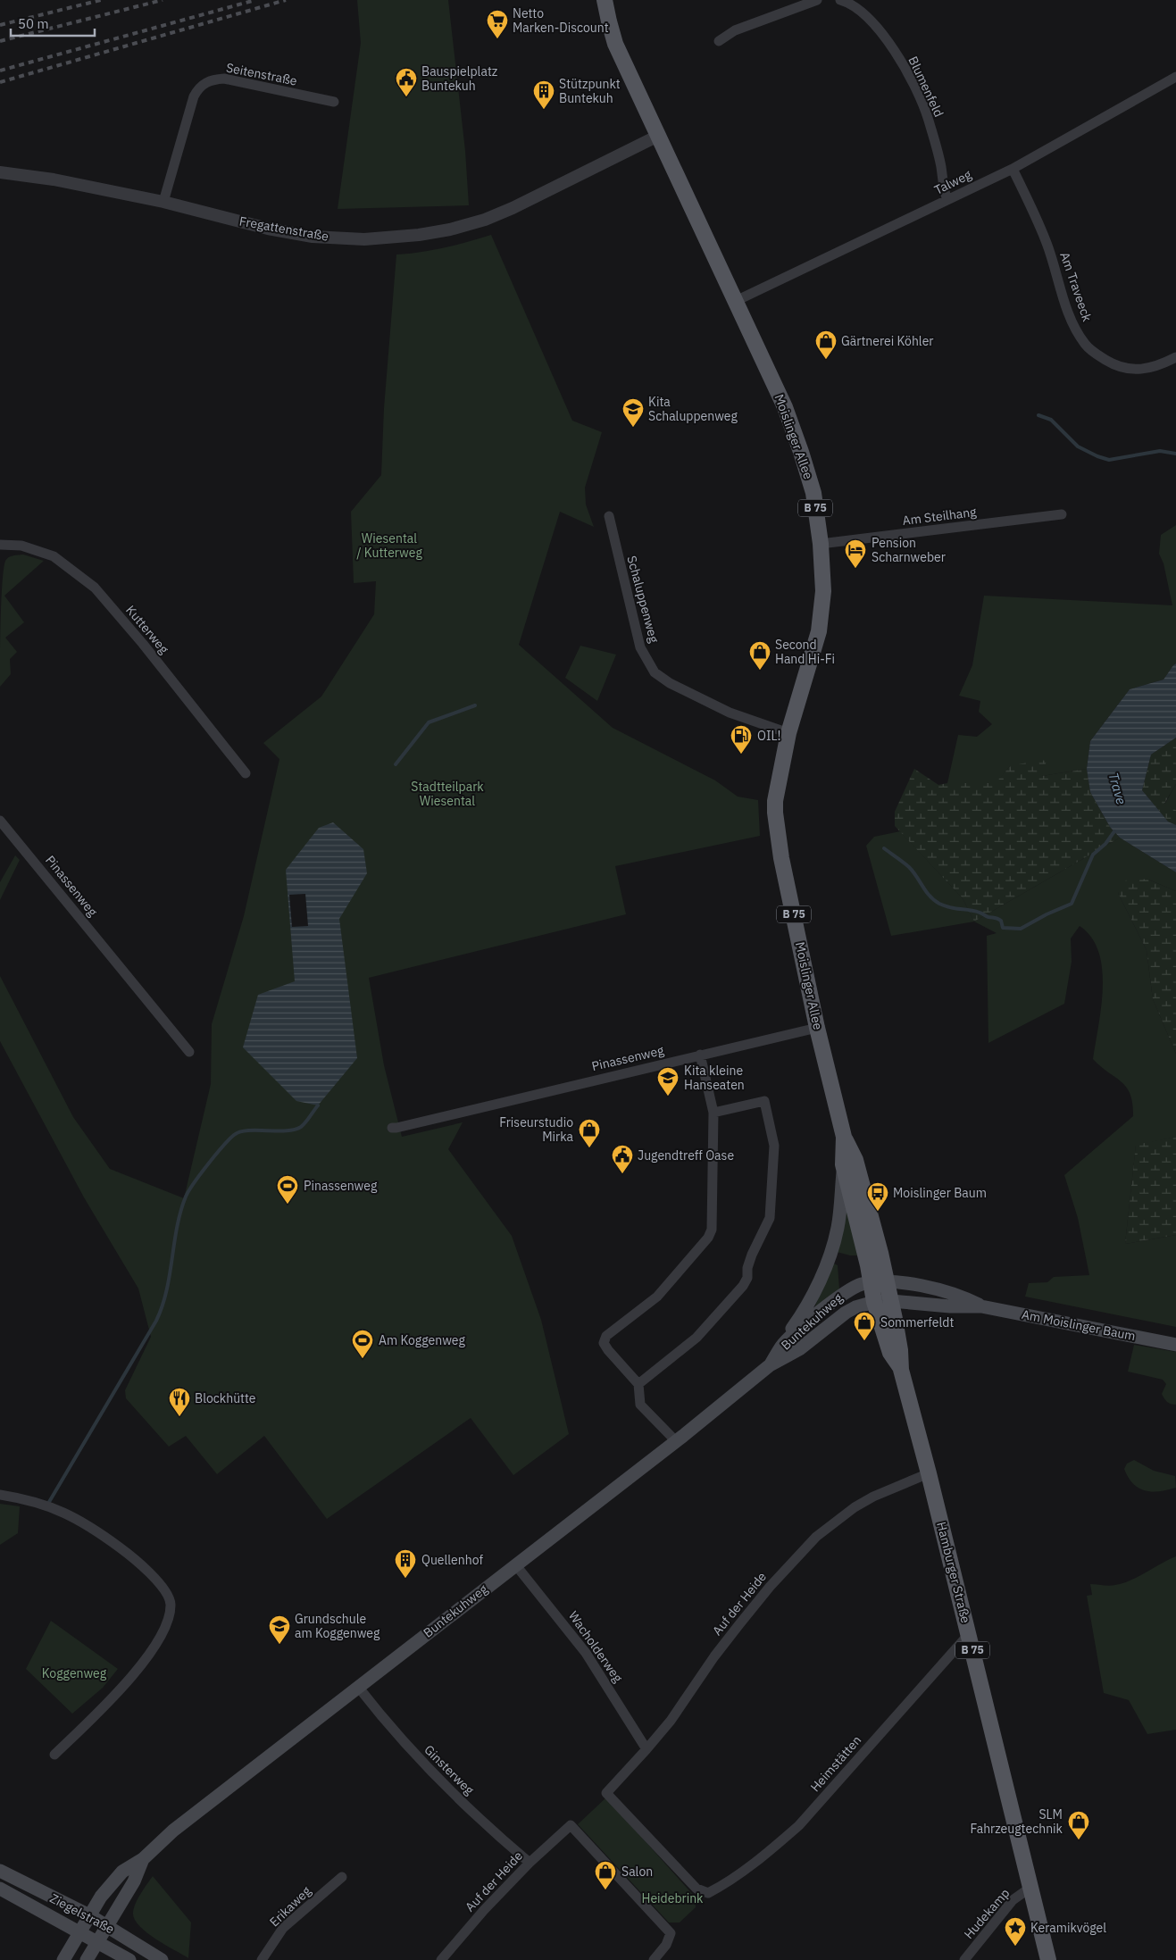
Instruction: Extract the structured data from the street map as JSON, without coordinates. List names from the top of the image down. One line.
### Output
{"streets":{"main road":["Moislinger Allee","B 75","Buntekuhweg","Am Moislinger Baum","Hamburger Straße","Ziegelstraße"],"street":["Seitenstraße","Blumenfeld","Talweg","Fregattenstraße","Am Traveeck","Am Steilhang","Schaluppenweg","Kutterweg","Pinassenweg","Auf der Heide","Wacholderweg","Heimstätten","Ginsterweg","Erikaweg","Hudekamp"]},"crossings":[["Seitenstraße","Fregattenstraße"],["Blumenfeld","Talweg"],["Talweg","Am Traveeck"],["Talweg","Moislinger Allee"],["Fregattenstraße","Moislinger Allee"],["Moislinger Allee","Am Steilhang"],["Moislinger Allee","Schaluppenweg"],["Moislinger Allee","Pinassenweg"],["Moislinger Allee","Buntekuhweg"],["Moislinger Allee","Am Moislinger Baum"],["Moislinger Allee","Hamburger Straße"],["Buntekuhweg","Am Moislinger Baum"],["Buntekuhweg","Hamburger Straße"],["Buntekuhweg","Wacholderweg"],["Buntekuhweg","Ginsterweg"],["Buntekuhweg","Ziegelstraße"],["Am Moislinger Baum","Hamburger Straße"],["Hamburger Straße","Auf der Heide"],["Hamburger Straße","Heimstätten"],["Hamburger Straße","Hudekamp"],["Auf der Heide","Wacholderweg"],["Auf der Heide","Heimstätten"],["Auf der Heide","Ginsterweg"]],"water":["Trave"],"parks":["Wiesental / Kutterweg","Stadtteilpark Wiesental","Koggenweg","Heidebrink"],"places":{"supermarket":["Netto Marken-Discount"],"public building":["Bauspielplatz Buntekuh","Jugendtreff Oase"],"building":["Stützpunkt Buntekuh","Quellenhof"],"shop":["Gärtnerei Köhler","Second Hand Hi-Fi","Friseurstudio Mirka","Sommerfeldt","SLM Fahrzeugtechnik","Salon"],"school or university":["Kita Schaluppenweg","Kita kleine Hanseaten","Grundschule am Koggenweg"],"hotel":["Pension Scharnweber"],"fuel station":["OIL!"],"sports":["Pinassenweg","Am Koggenweg"],"bus stop":["Moislinger Baum"],"restaurant":["Blockhütte"],"place":["Keramikvögel"]},"scale_bar":"50 m"}
